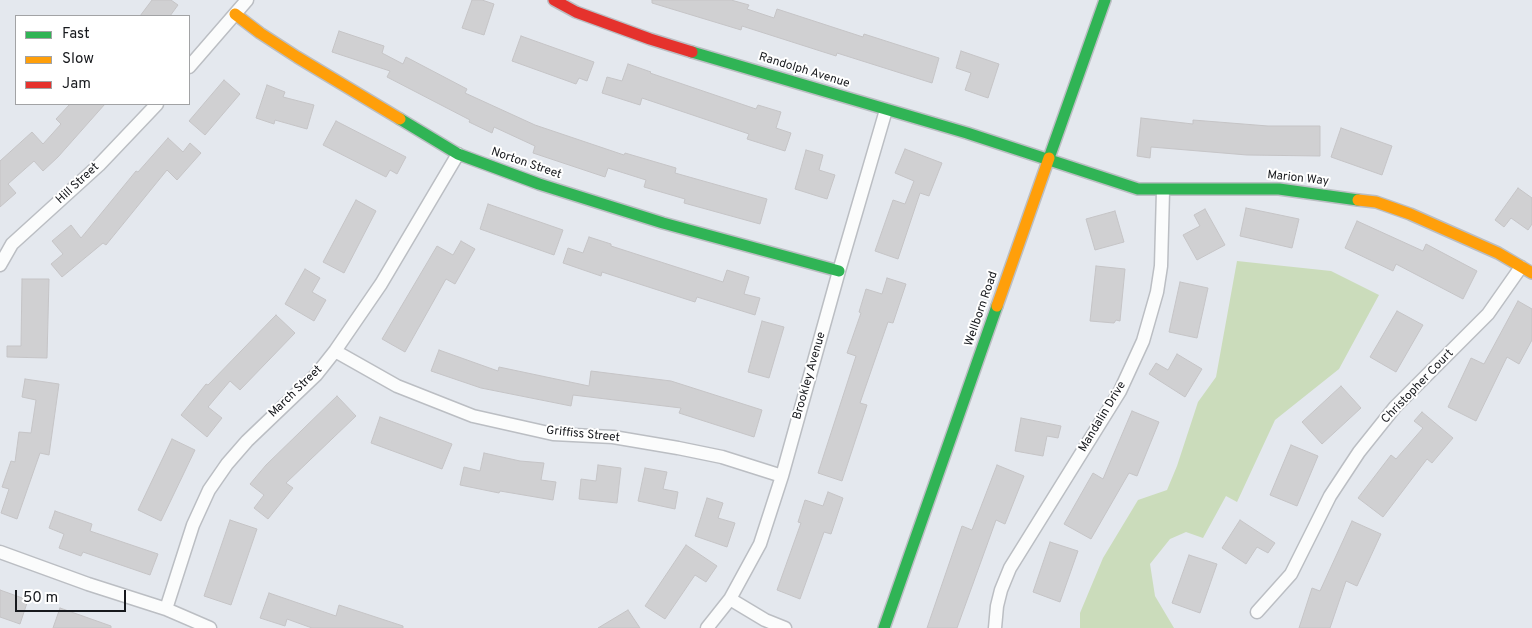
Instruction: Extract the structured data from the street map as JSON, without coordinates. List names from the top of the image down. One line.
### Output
{"streets":{"street":["Randolph Avenue","Norton Street","Marion Way","Hill Street","Wellborn Road","Brookley Avenue","Christopher Court","March Street","Mandalin Drive","Griffiss Street"]},"crossings":[["Randolph Avenue","Marion Way"],["Randolph Avenue","Wellborn Road"],["Randolph Avenue","Brookley Avenue"],["Norton Street","Brookley Avenue"],["Norton Street","March Street"],["Marion Way","Wellborn Road"],["Marion Way","Christopher Court"],["Marion Way","Mandalin Drive"],["Brookley Avenue","Griffiss Street"],["March Street","Griffiss Street"]],"legend":["Fast","Slow","Jam"],"scale_bar":"50 m"}
